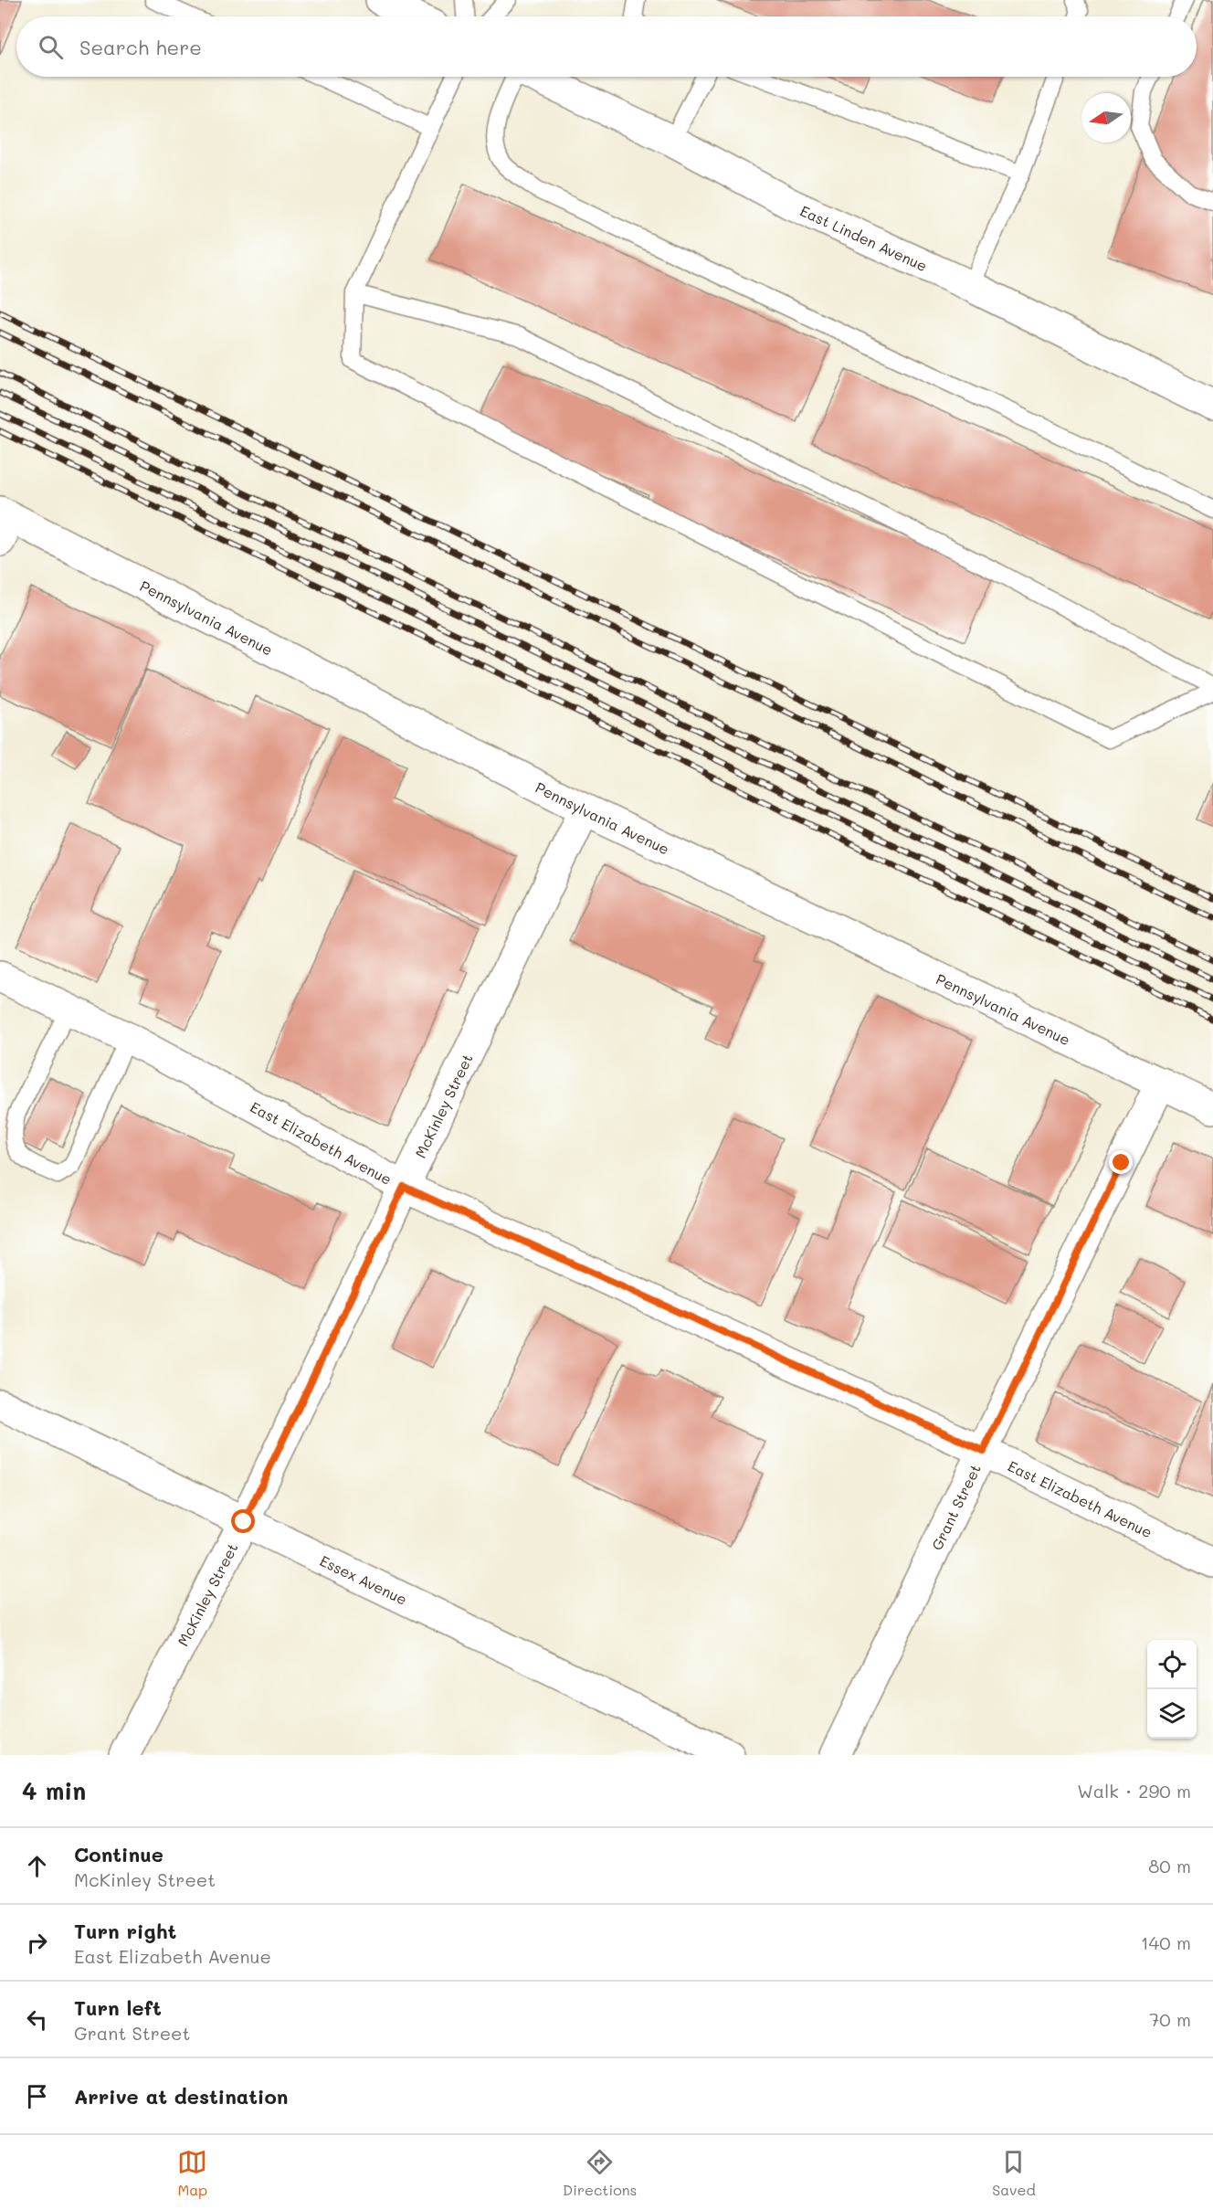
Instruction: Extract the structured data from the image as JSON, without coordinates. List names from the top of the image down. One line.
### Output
{"streets":{"street":["East Linden Avenue","Pennsylvania Avenue","McKinley Street","East Elizabeth Avenue","Grant Street","Essex Avenue"]},"crossings":[["Pennsylvania Avenue","McKinley Street"],["Pennsylvania Avenue","Grant Street"],["McKinley Street","East Elizabeth Avenue"],["McKinley Street","Essex Avenue"],["East Elizabeth Avenue","Grant Street"]],"north":"left","page":{"search":"Search here","heading":["4 min","Walk · 290 m"],"list":[["Continue","McKinley Street","80 m"],["Turn right","East Elizabeth Avenue","140 m"],["Turn left","Grant Street","70 m"],"Arrive at destination"],"nav":["Map","Directions","Saved"]}}
